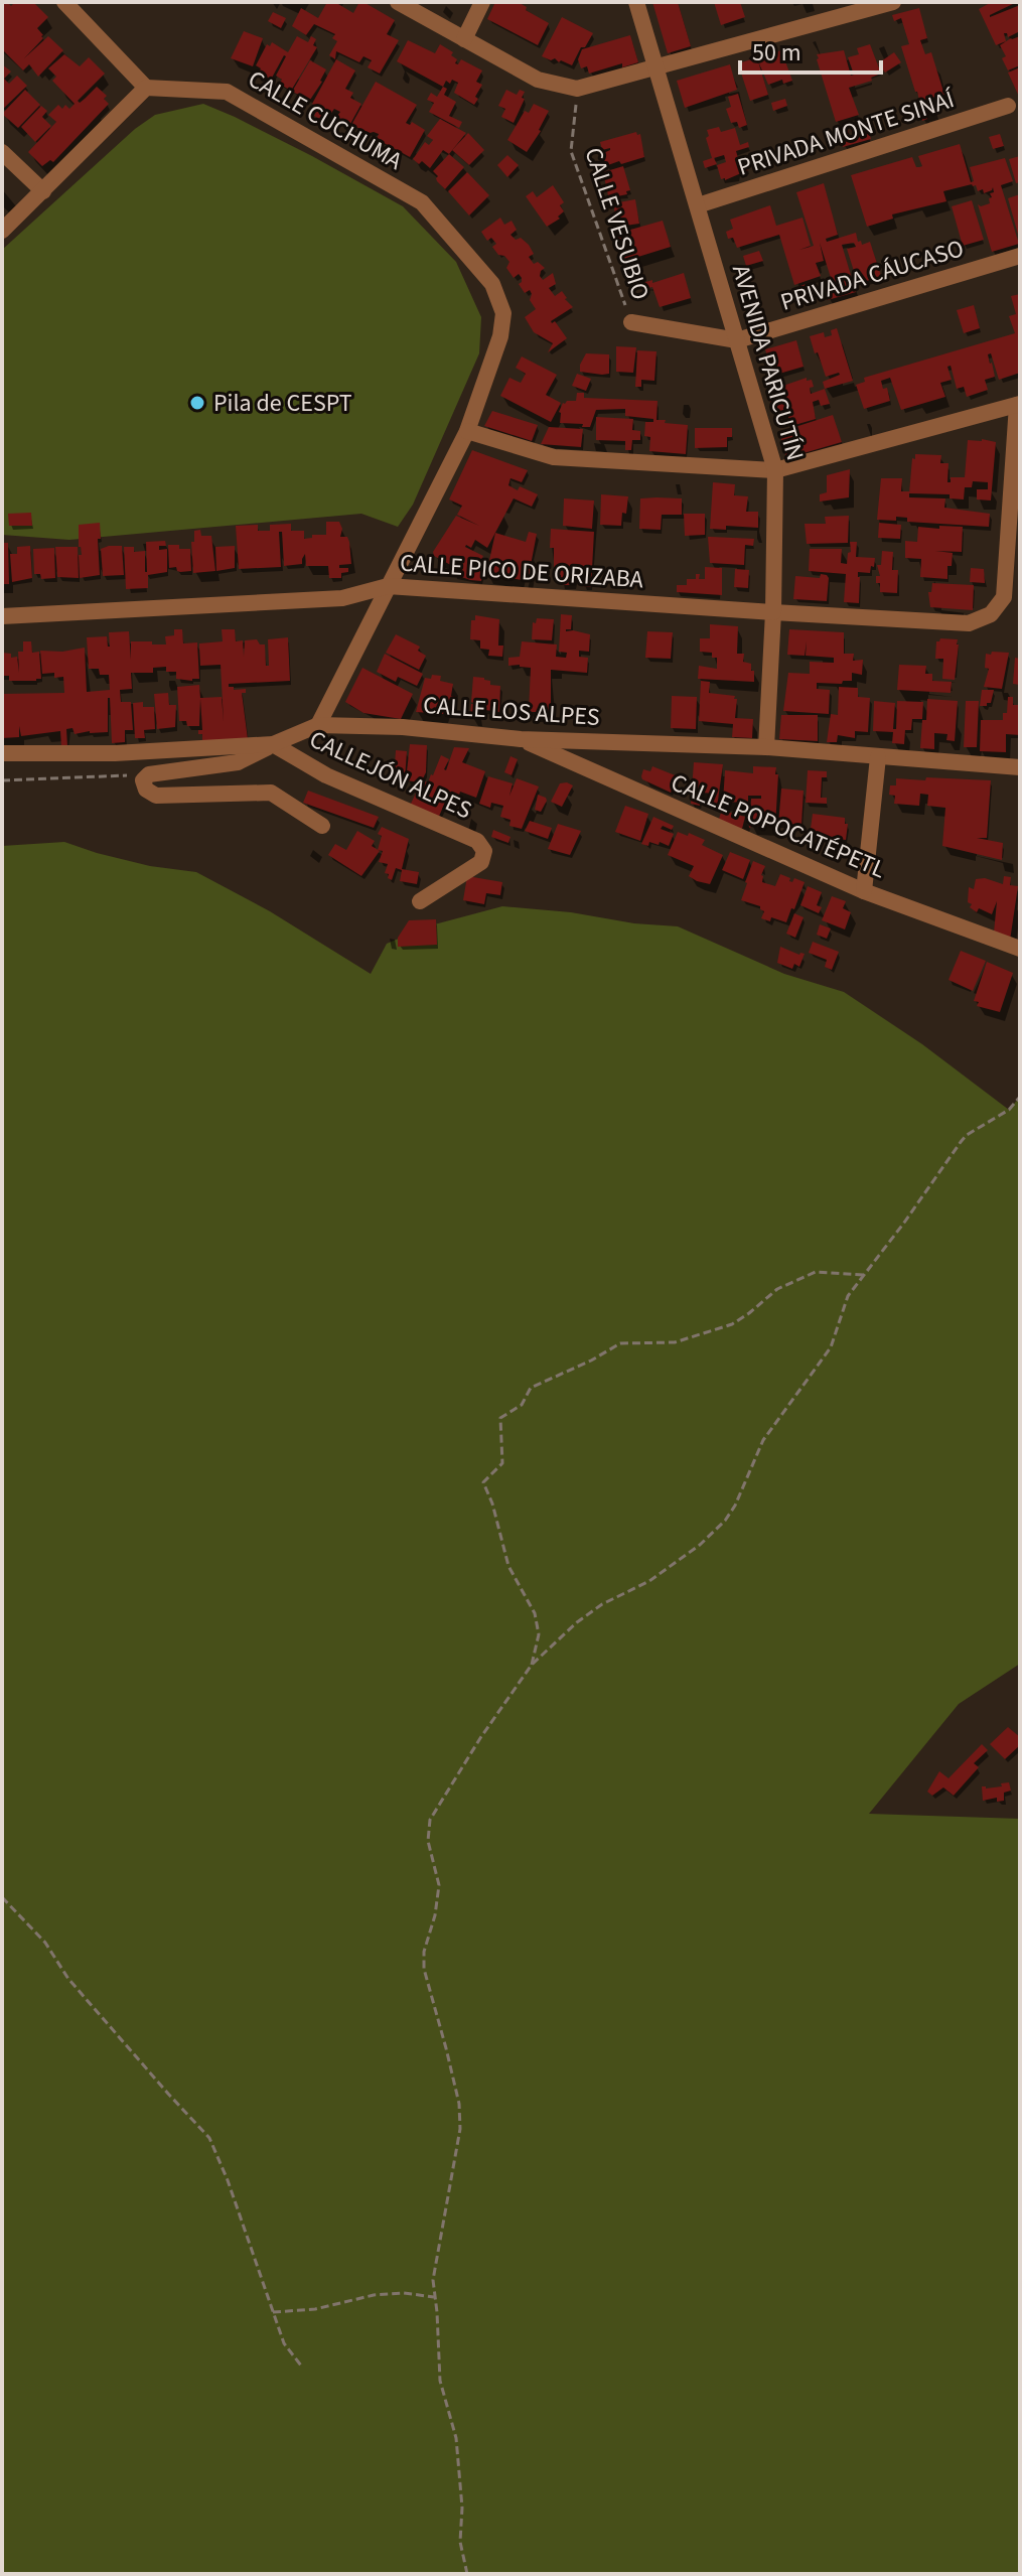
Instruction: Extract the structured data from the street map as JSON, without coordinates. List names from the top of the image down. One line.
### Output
{"streets":{"street":["CALLE CUCHUMA","PRIVADA MONTE SINAÍ","PRIVADA CÁUCASO","AVENIDA PARICUTÍN","CALLE PICO DE ORIZABA","CALLE LOS ALPES","CALLEJÓN ALPES","CALLE POPOCATÉPETL"],"path":["CALLE VESUBIO"]},"crossings":[["PRIVADA MONTE SINAÍ","AVENIDA PARICUTÍN"],["PRIVADA CÁUCASO","AVENIDA PARICUTÍN"],["AVENIDA PARICUTÍN","CALLE PICO DE ORIZABA"],["AVENIDA PARICUTÍN","CALLE LOS ALPES"],["CALLE LOS ALPES","CALLEJÓN ALPES"],["CALLE LOS ALPES","CALLE POPOCATÉPETL"]],"places":["Pila de CESPT"],"scale_bar":"50 m"}
